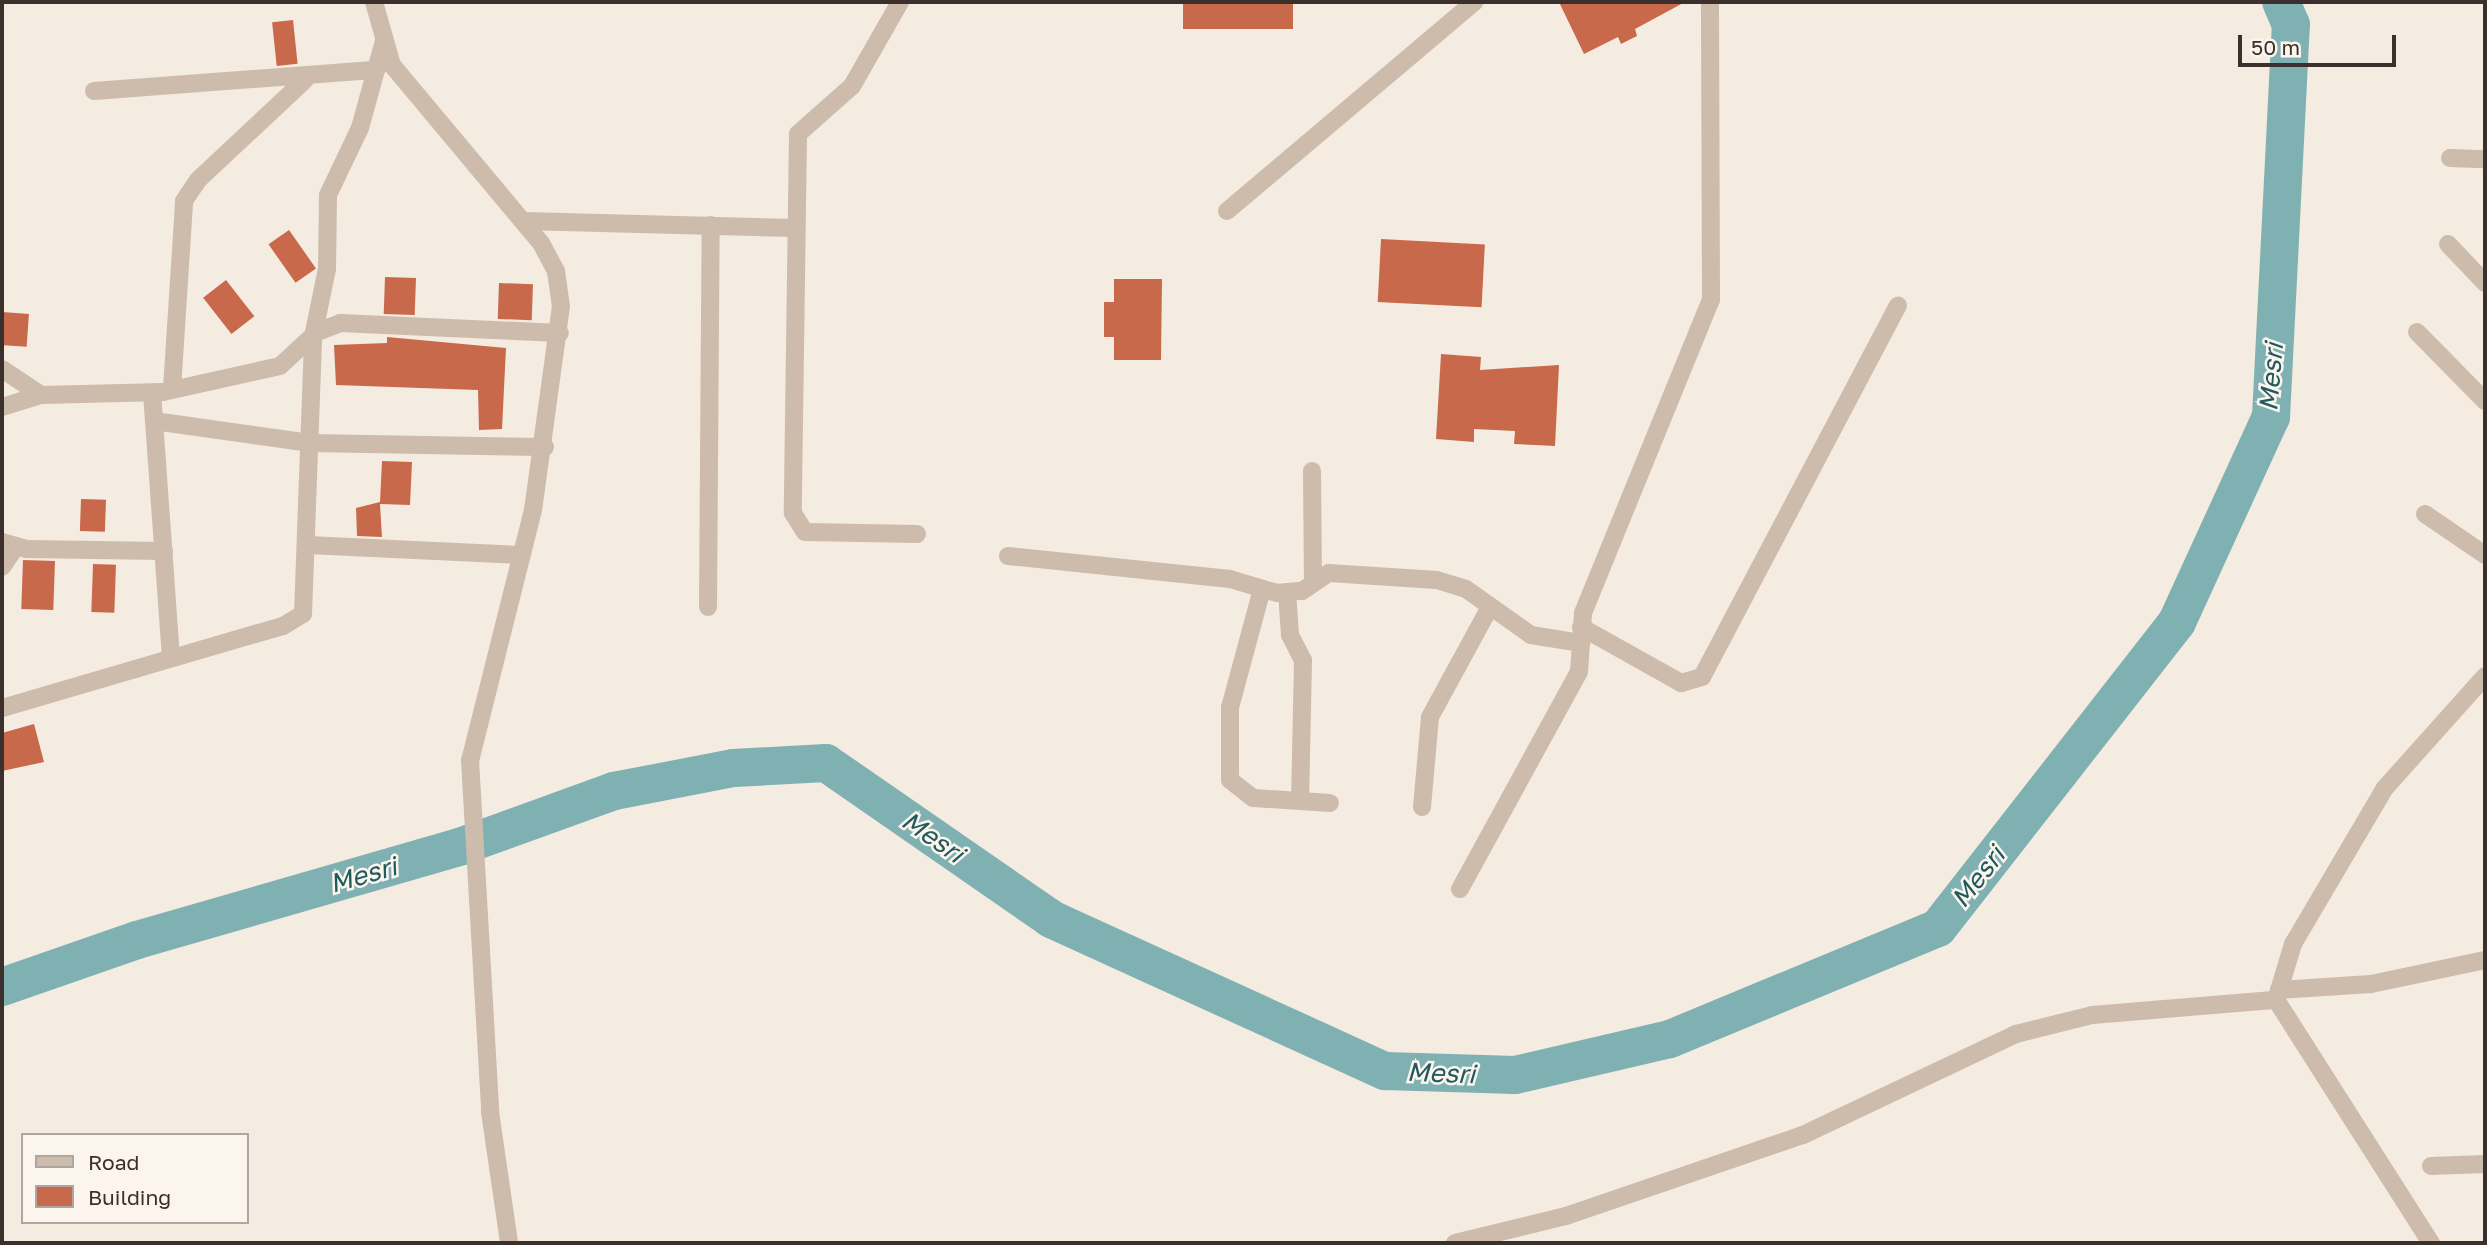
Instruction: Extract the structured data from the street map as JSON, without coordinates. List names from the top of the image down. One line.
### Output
{"water":["Mesri"],"legend":["Road","Building"],"scale_bar":"50 m"}
